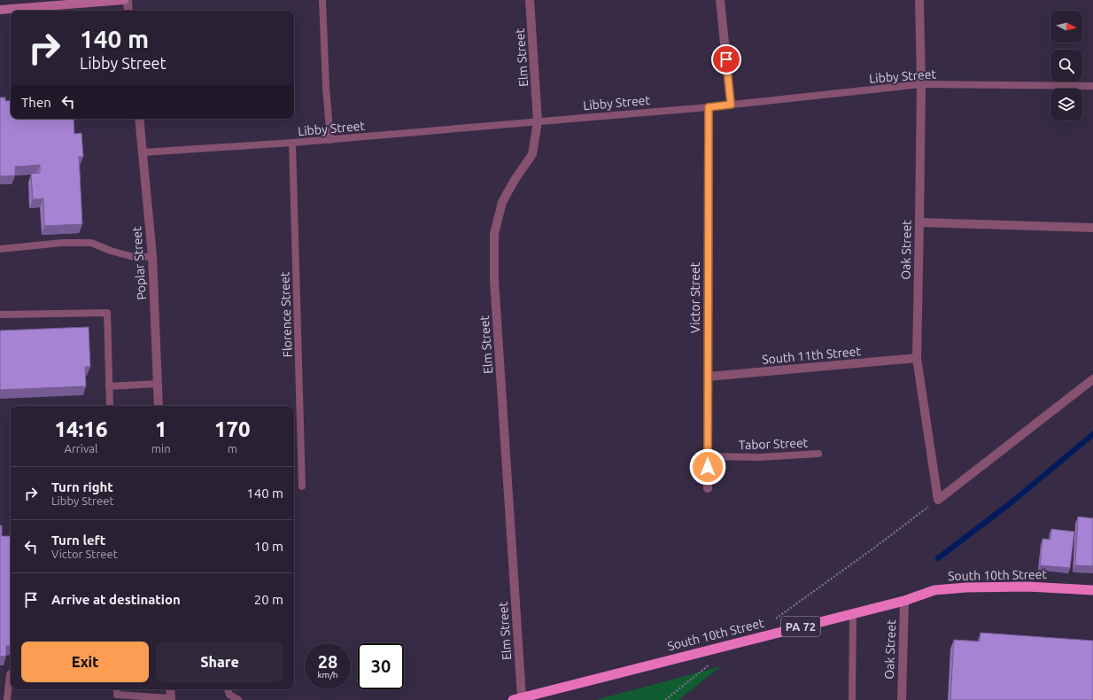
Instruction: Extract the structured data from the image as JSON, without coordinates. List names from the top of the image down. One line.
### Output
{"streets":{"highway":["South 10th Street","PA 72"],"street":["Elm Street","Oak Street","Poplar Street","Victor Street","South 11th Street"],"lane":["Libby Street","Florence Street","Tabor Street"]},"crossings":[["Elm Street","Libby Street"],["Elm Street","South 10th Street"],["Libby Street","Oak Street"],["Libby Street","Poplar Street"],["Libby Street","Victor Street"],["Libby Street","Florence Street"],["Oak Street","South 11th Street"],["Oak Street","South 10th Street"],["Victor Street","South 11th Street"],["Victor Street","Tabor Street"]],"north":"right","page":{"turn":["140 m","Libby Street"],"then":"Then","eta":["14:16","Arrival","1","min","170","m"],"list":[{"name":"Turn right","note":"Libby Street","value":"140 m"},{"name":"Turn left","note":"Victor Street","value":"10 m"},{"name":"Arrive at destination","value":"20 m"}],"buttons":["Exit","Share"],"speed":"28 km/h","limit":"30"}}
